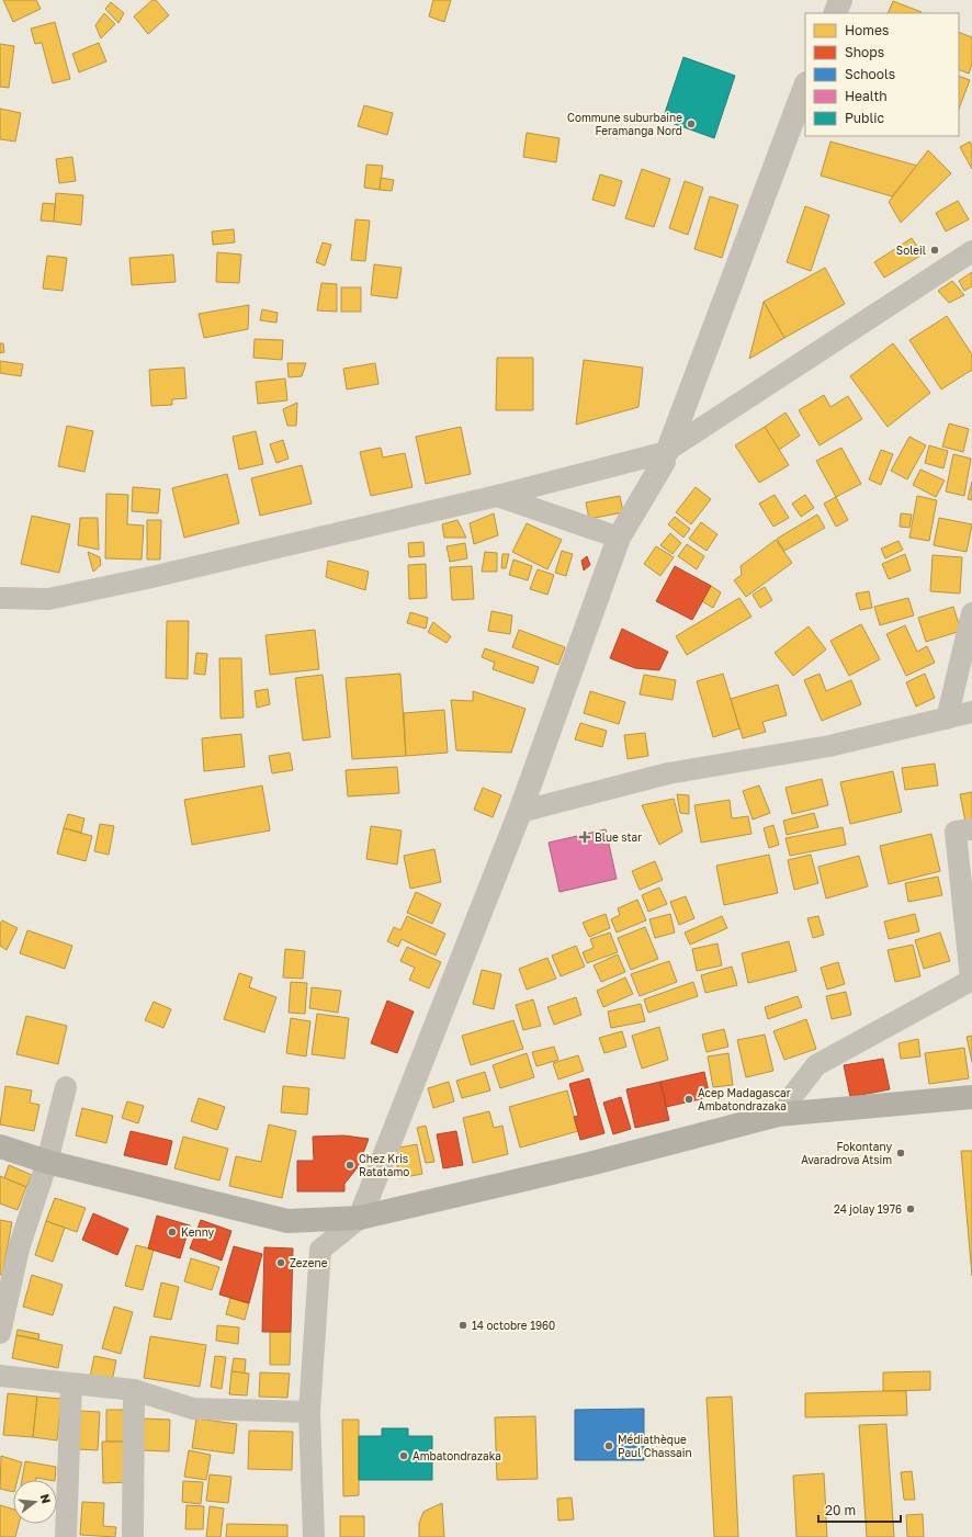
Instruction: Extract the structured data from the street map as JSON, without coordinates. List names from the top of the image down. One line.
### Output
{"places":{"other":["Commune suburbaine Feramanga Nord","Soleil","Acep Madagascar Ambatondrazaka","Fokontany Avaradrova Atsim","Chez Kris Ratatamo","24 jolay 1976","Kenny","Zezene","14 octobre 1960","Médiathèque Paul Chassain","Ambatondrazaka"],"health":["Blue star"]},"legend":["Homes","Shops","Schools","Health","Public"],"scale_bar":"20 m","north":"right"}
